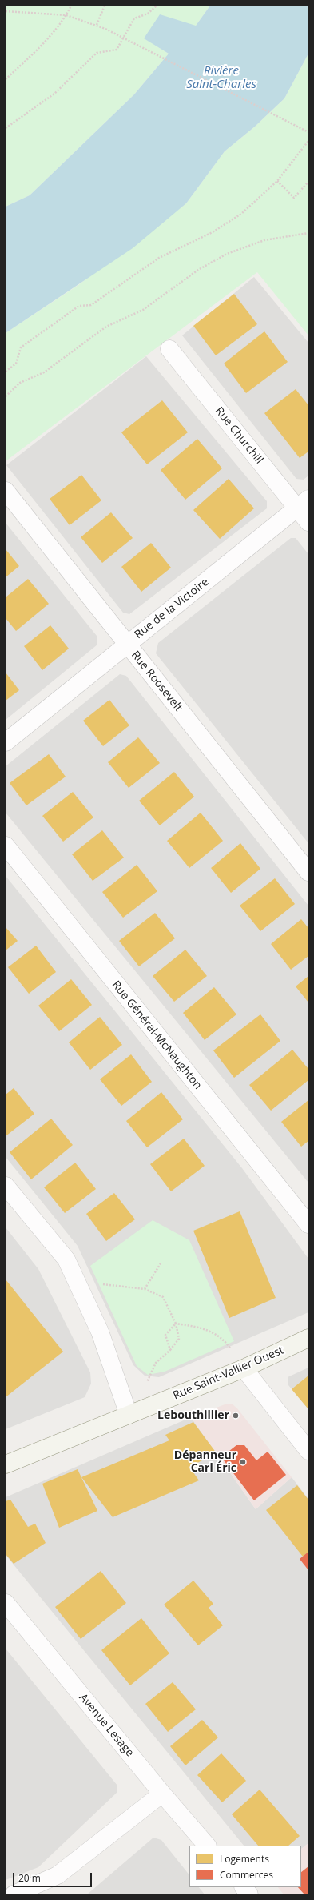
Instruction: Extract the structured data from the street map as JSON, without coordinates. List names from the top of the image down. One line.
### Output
{"streets":{"street":["Rue Churchill","Rue de la Victoire","Rue Roosevelt","Rue Général-McNaughton","Rue Saint-Vallier Ouest","Avenue Lesage"]},"crossings":[["Rue Churchill","Rue de la Victoire"],["Rue de la Victoire","Rue Roosevelt"]],"water":["Rivière Saint-Charles"],"places":["Lebouthillier","Dépanneur Carl Éric"],"legend":["Logements","Commerces"],"scale_bar":"20 m"}
